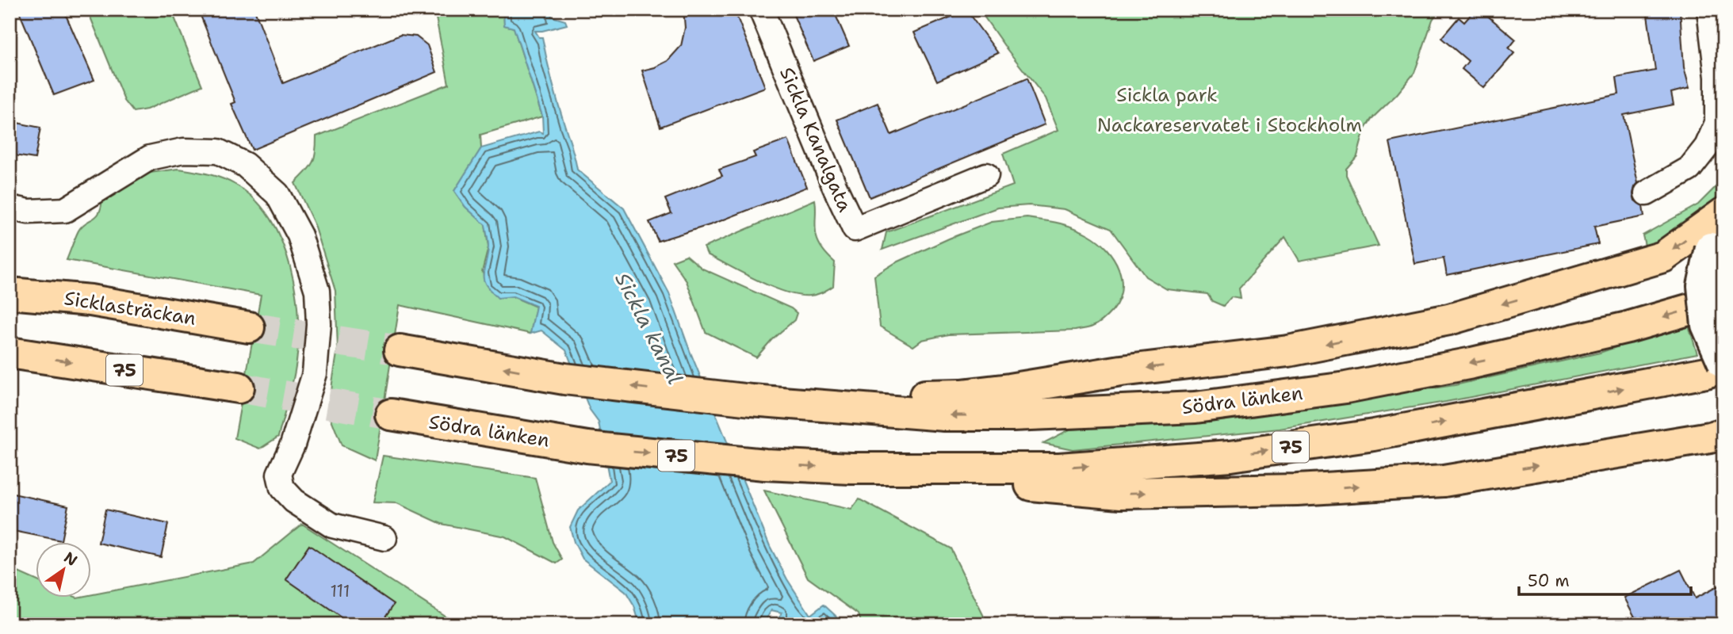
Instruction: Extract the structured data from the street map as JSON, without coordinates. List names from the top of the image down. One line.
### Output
{"streets":{"highway":["Sicklasträckan","75","Södra länken"],"street":["Sickla Kanalgata"]},"crossings":[["75","Södra länken"]],"water":["Sickla kanal"],"parks":["Sickla park","Nackareservatet i Stockholm"],"house_numbers":["111"],"scale_bar":"50 m","north":"top right"}
